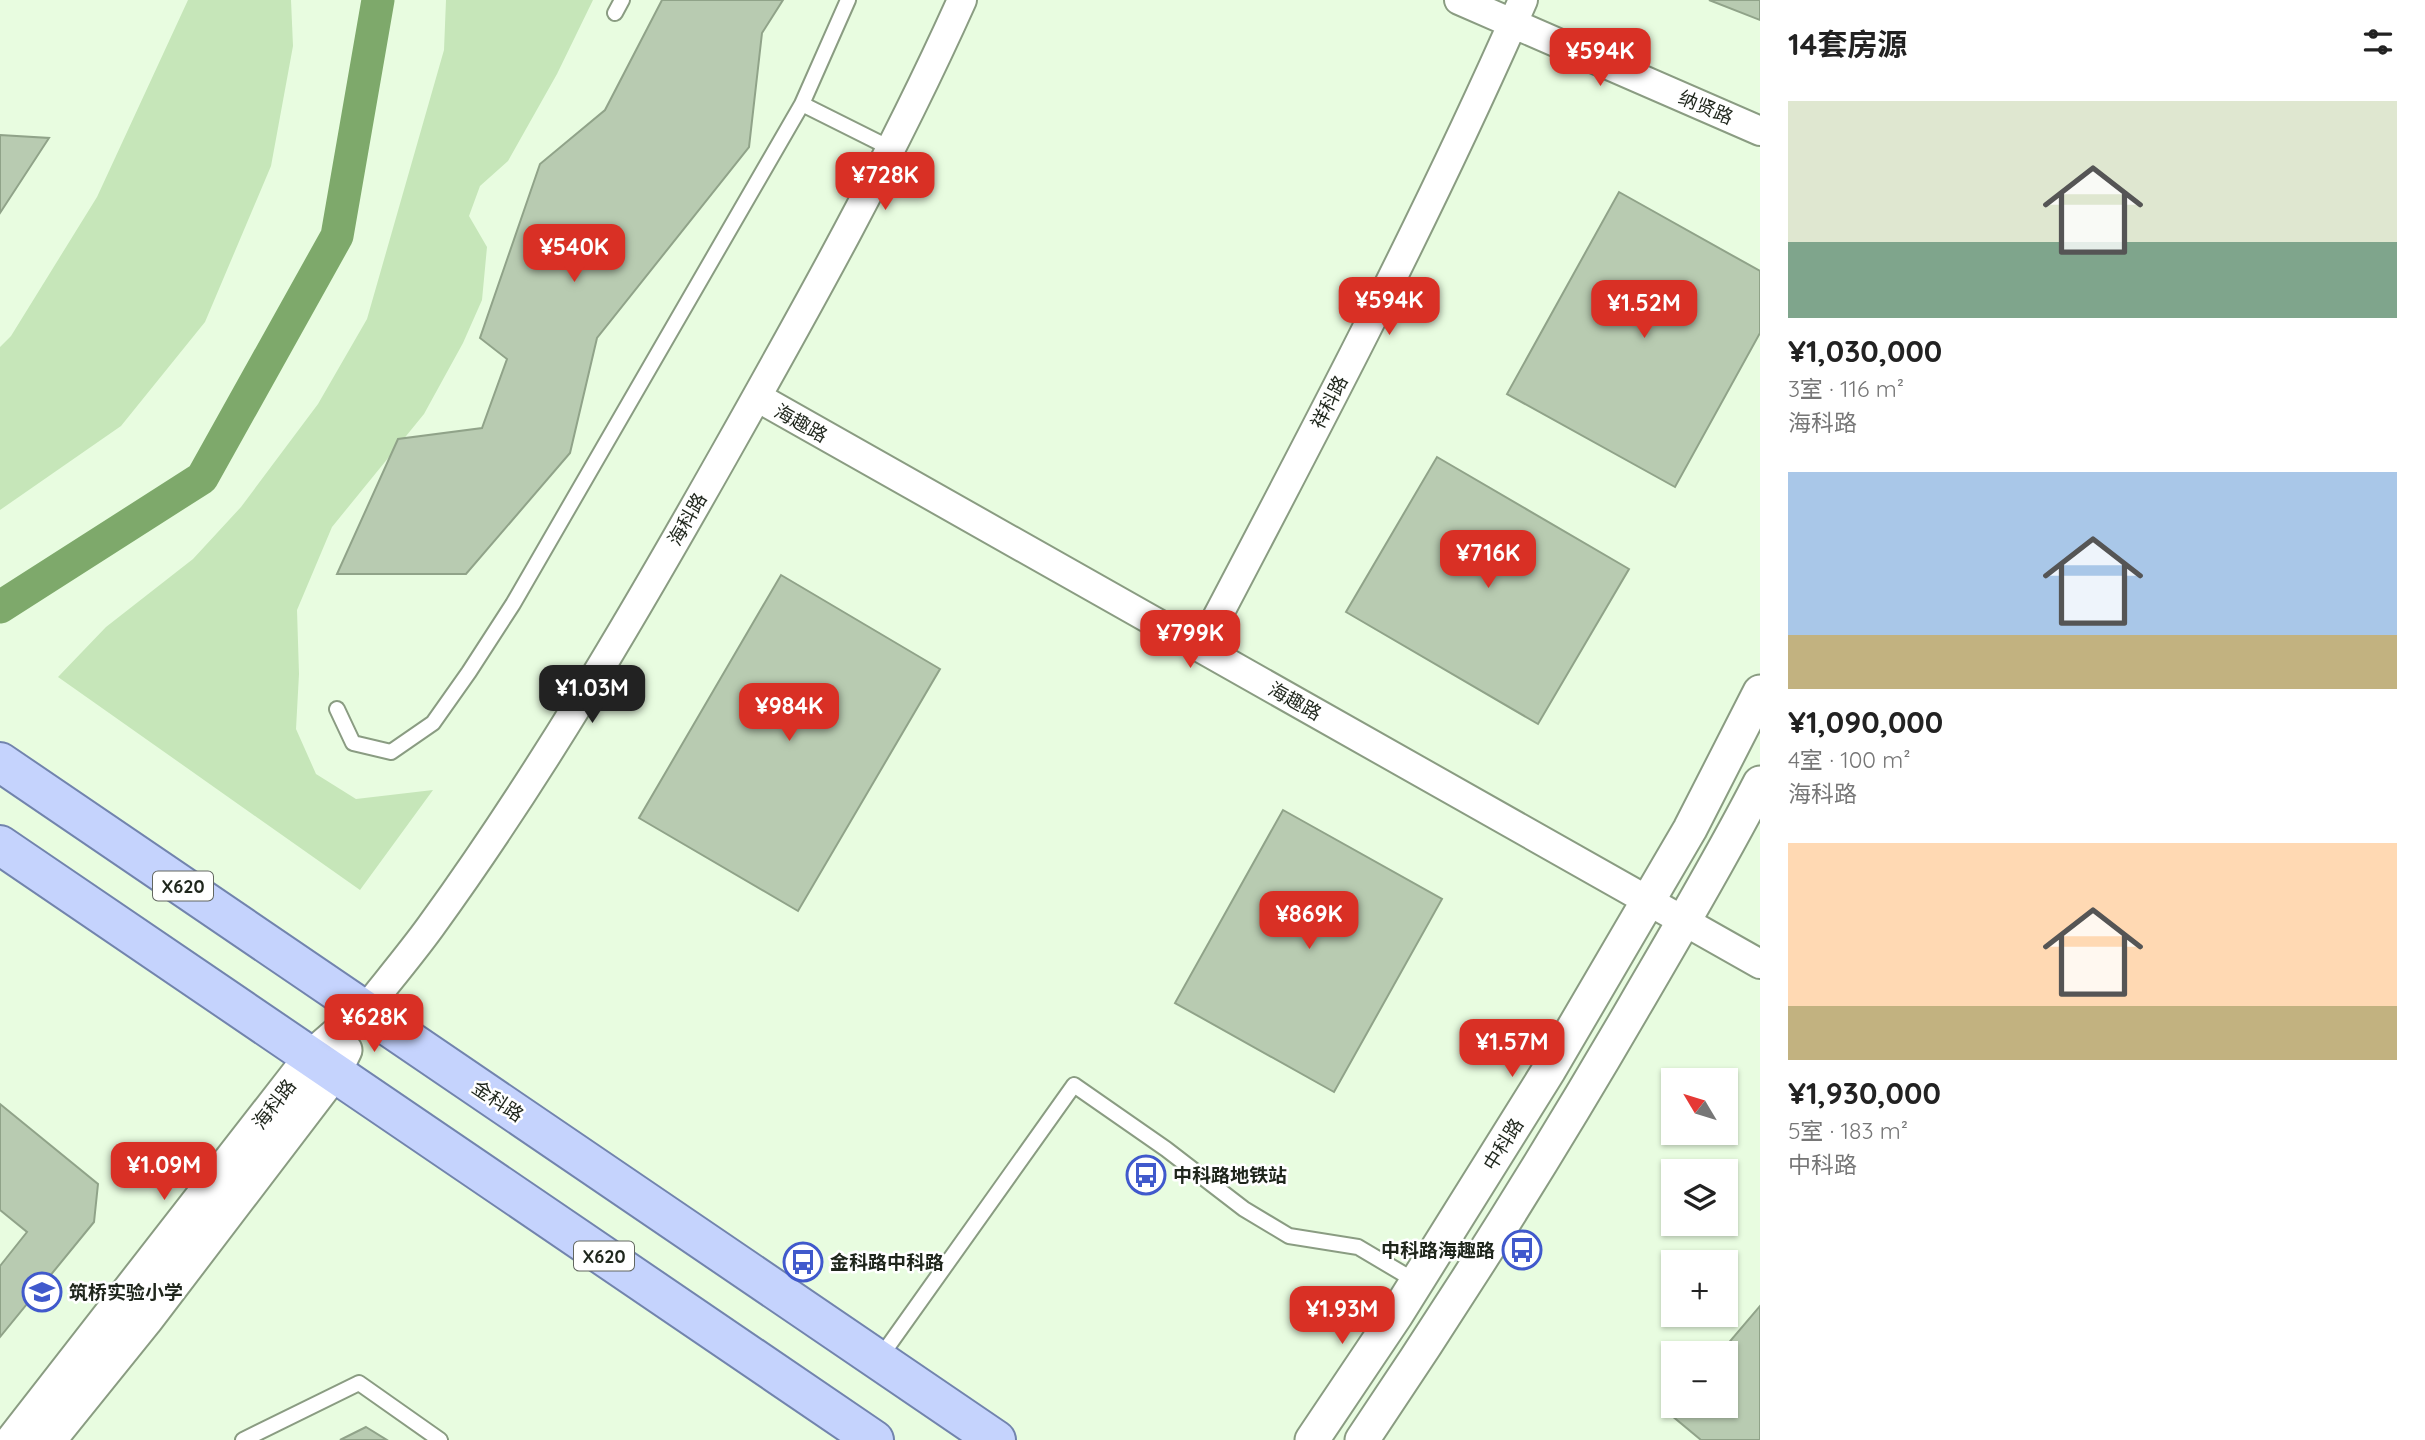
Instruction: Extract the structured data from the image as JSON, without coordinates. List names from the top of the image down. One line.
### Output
{"streets":{"main road":["X620","金科路"],"street":["纳贤路","祥科路","海趣路","海科路","中科路"]},"crossings":[["纳贤路","祥科路"],["祥科路","海趣路"],["海趣路","海科路"],["海趣路","中科路"],["海科路","X620"],["海科路","金科路"]],"places":{"bus stop":["中科路地铁站","中科路海趣路","金科路中科路"],"school or university":["筑桥实验小学"]},"north":"top left","page":{"heading":"14套房源","price":["¥594K","¥728K","¥540K","¥594K","¥1.52M","¥716K","¥799K","¥1.03M","¥984K","¥869K","¥628K","¥1.57M","¥1.09M","¥1.93M"],"list":[{"name":"¥1,030,000","note":"3室 · 116 m² · 海科路"},{"name":"¥1,090,000","note":"4室 · 100 m² · 海科路"},{"name":"¥1,930,000","note":"5室 · 183 m² · 中科路"}],"map_buttons":["+","−"]}}
